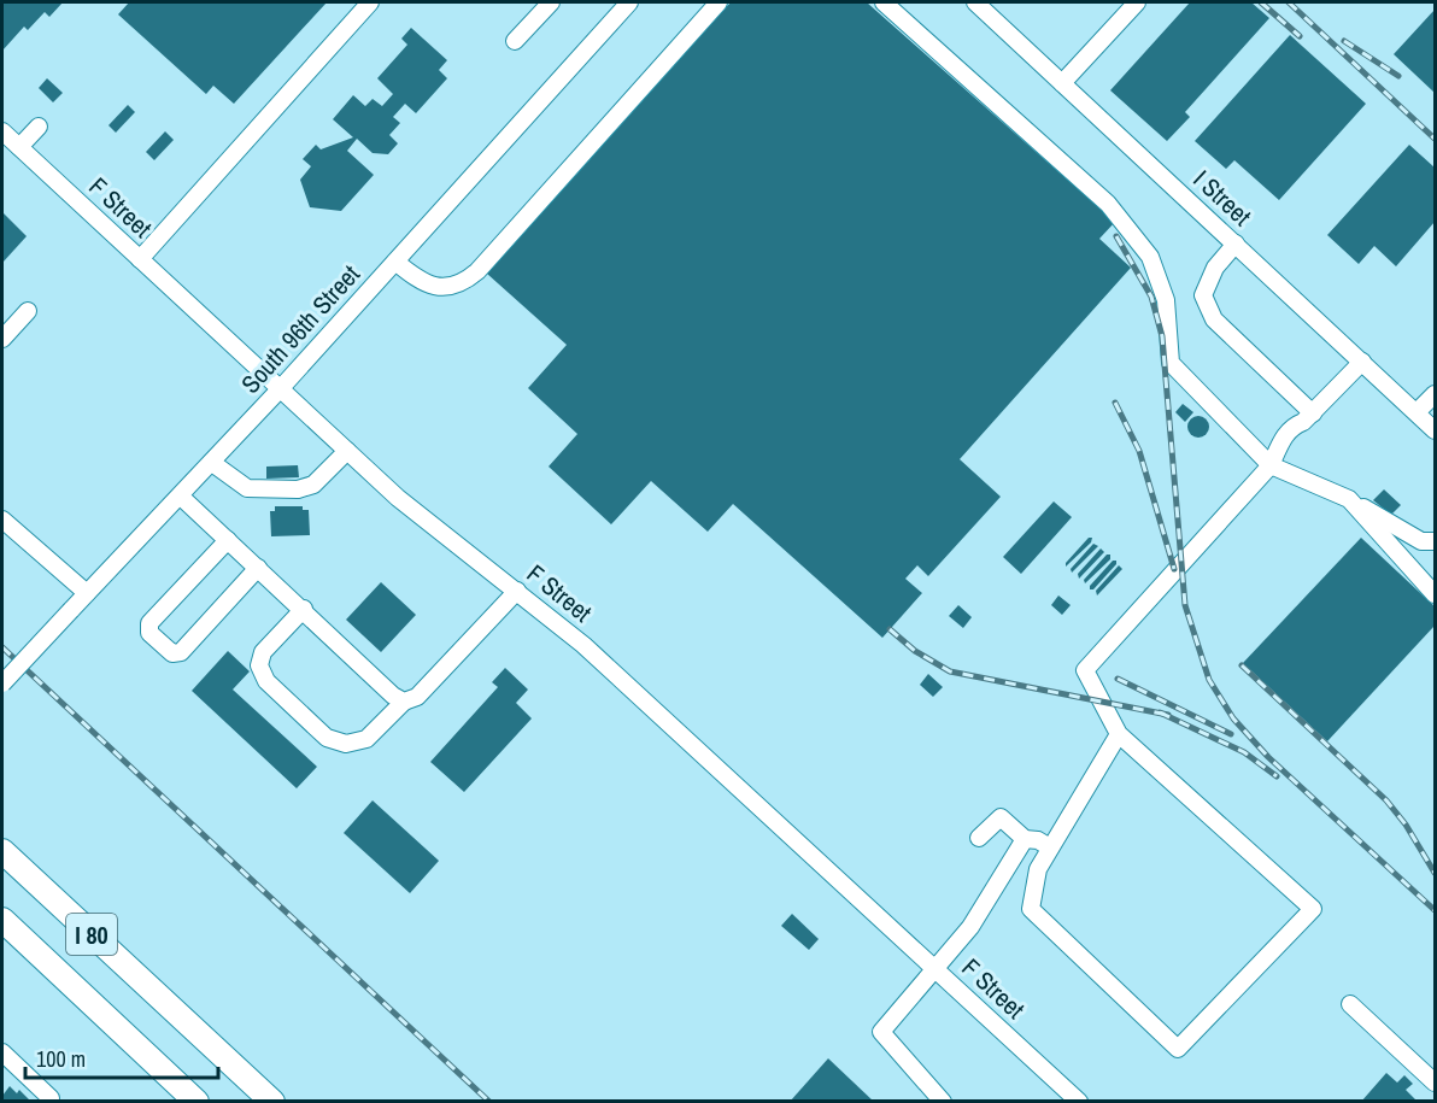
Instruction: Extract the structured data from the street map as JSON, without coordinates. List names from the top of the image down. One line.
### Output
{"streets":{"highway":["I 80"],"street":["I Street","F Street","South 96th Street"]},"crossings":[["F Street","South 96th Street"]],"scale_bar":"100 m"}
